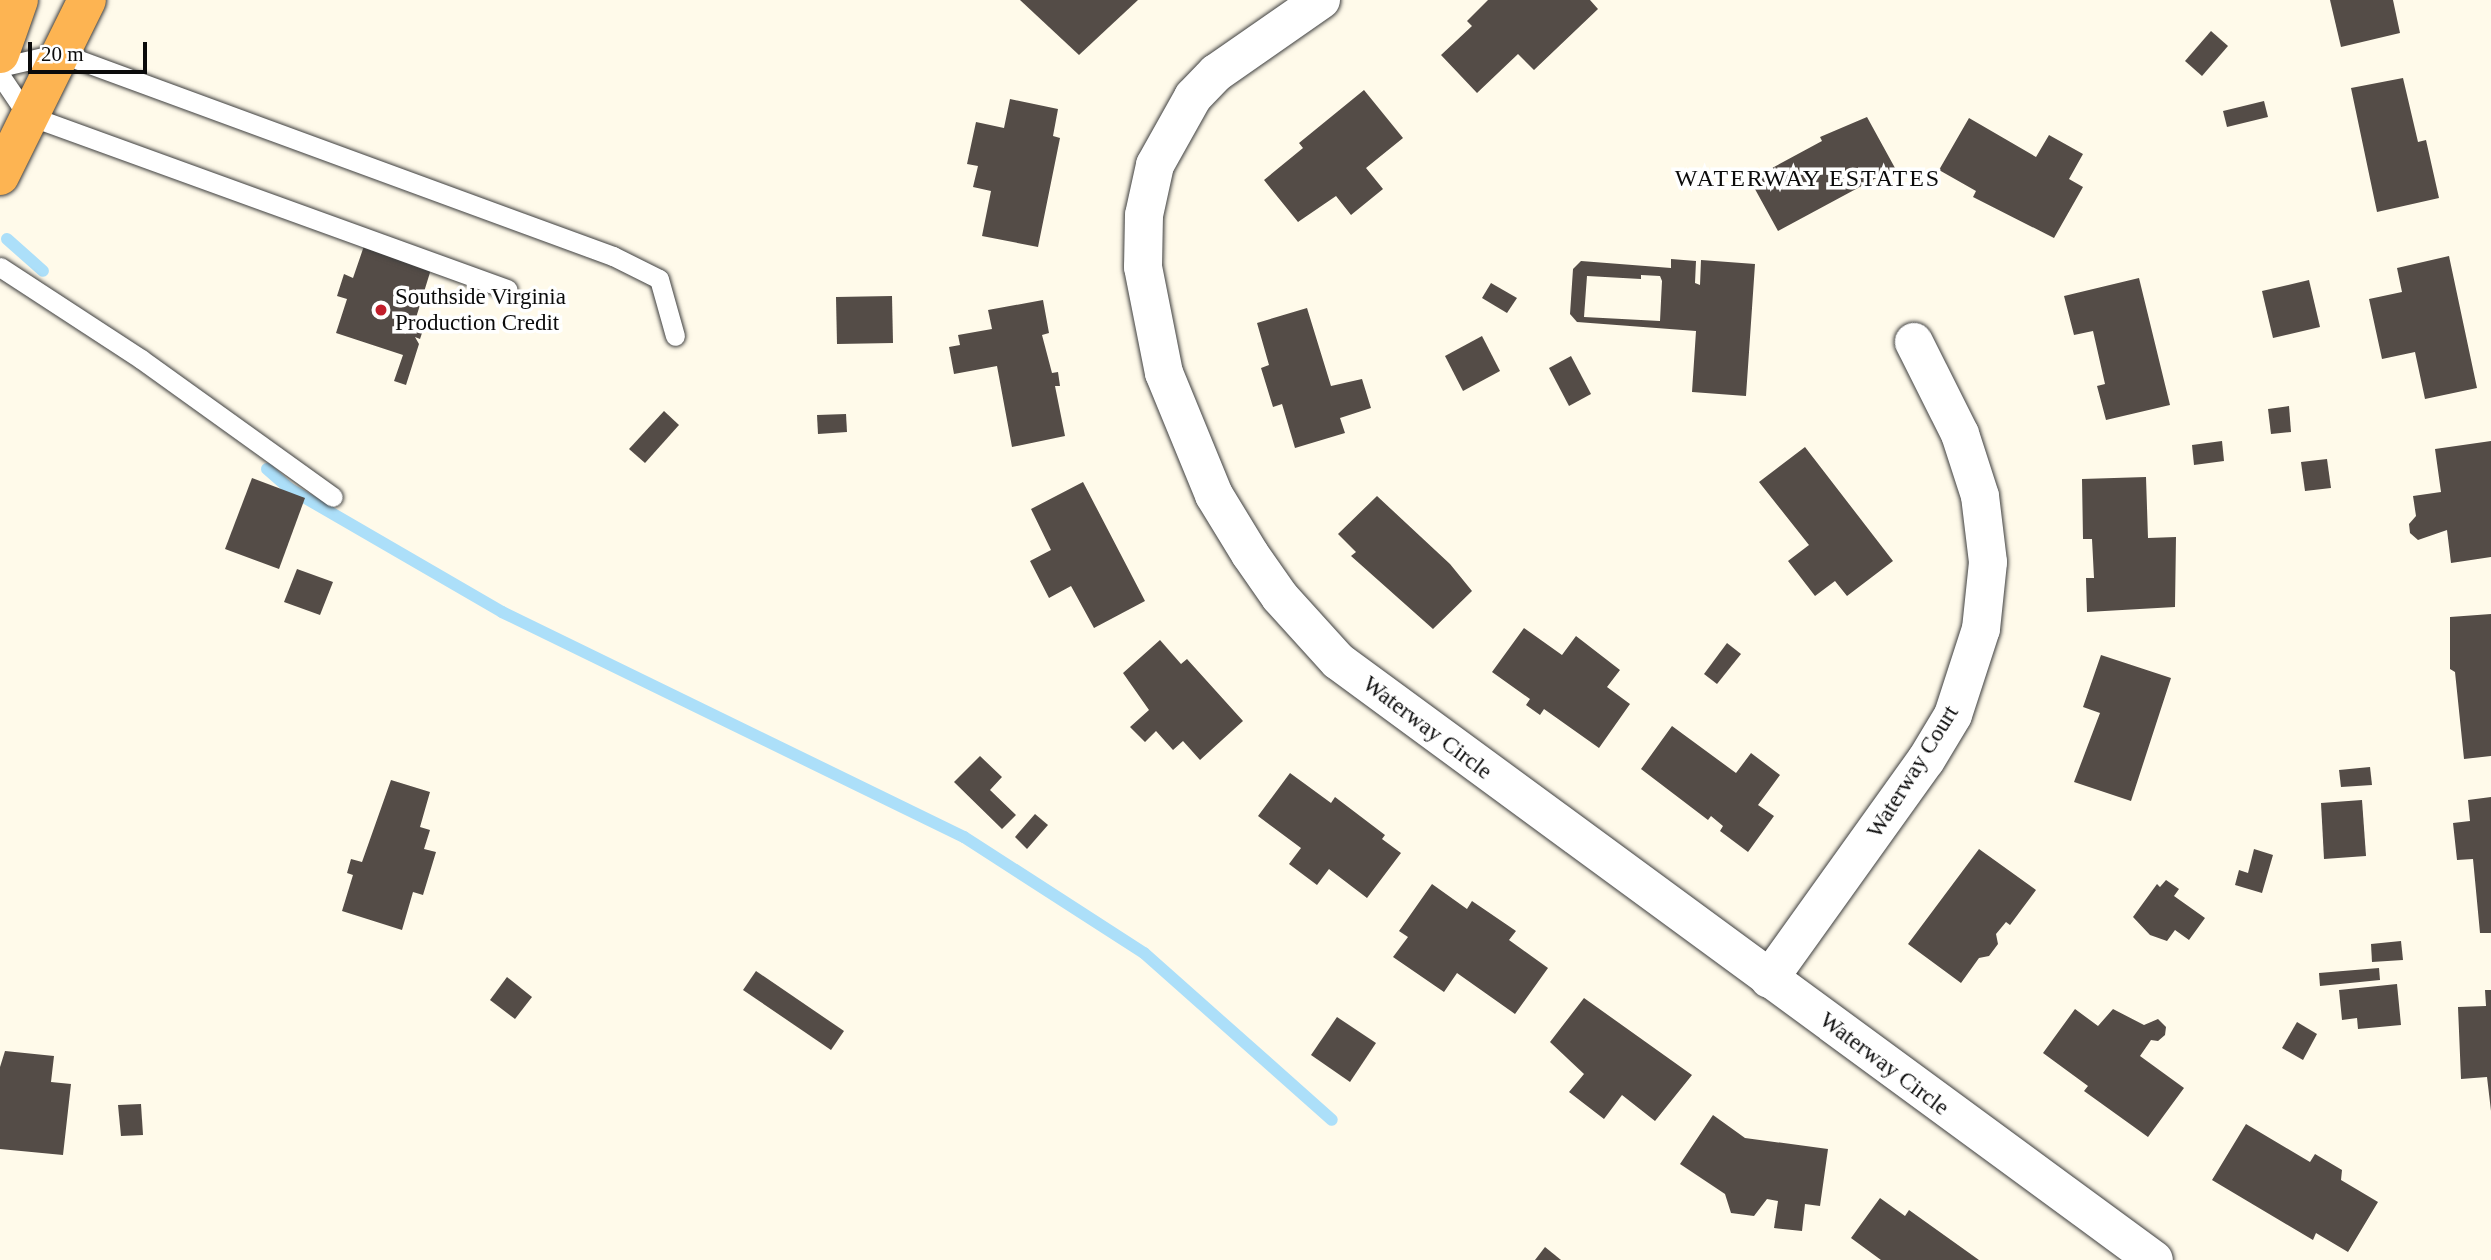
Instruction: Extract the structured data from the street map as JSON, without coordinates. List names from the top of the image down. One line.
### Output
{"streets":{"street":["Waterway Circle","Waterway Court"]},"crossings":[["Waterway Circle","Waterway Court"]],"districts":["WATERWAY ESTATES"],"places":["Southside Virginia Production Credit"],"scale_bar":"20 m"}
